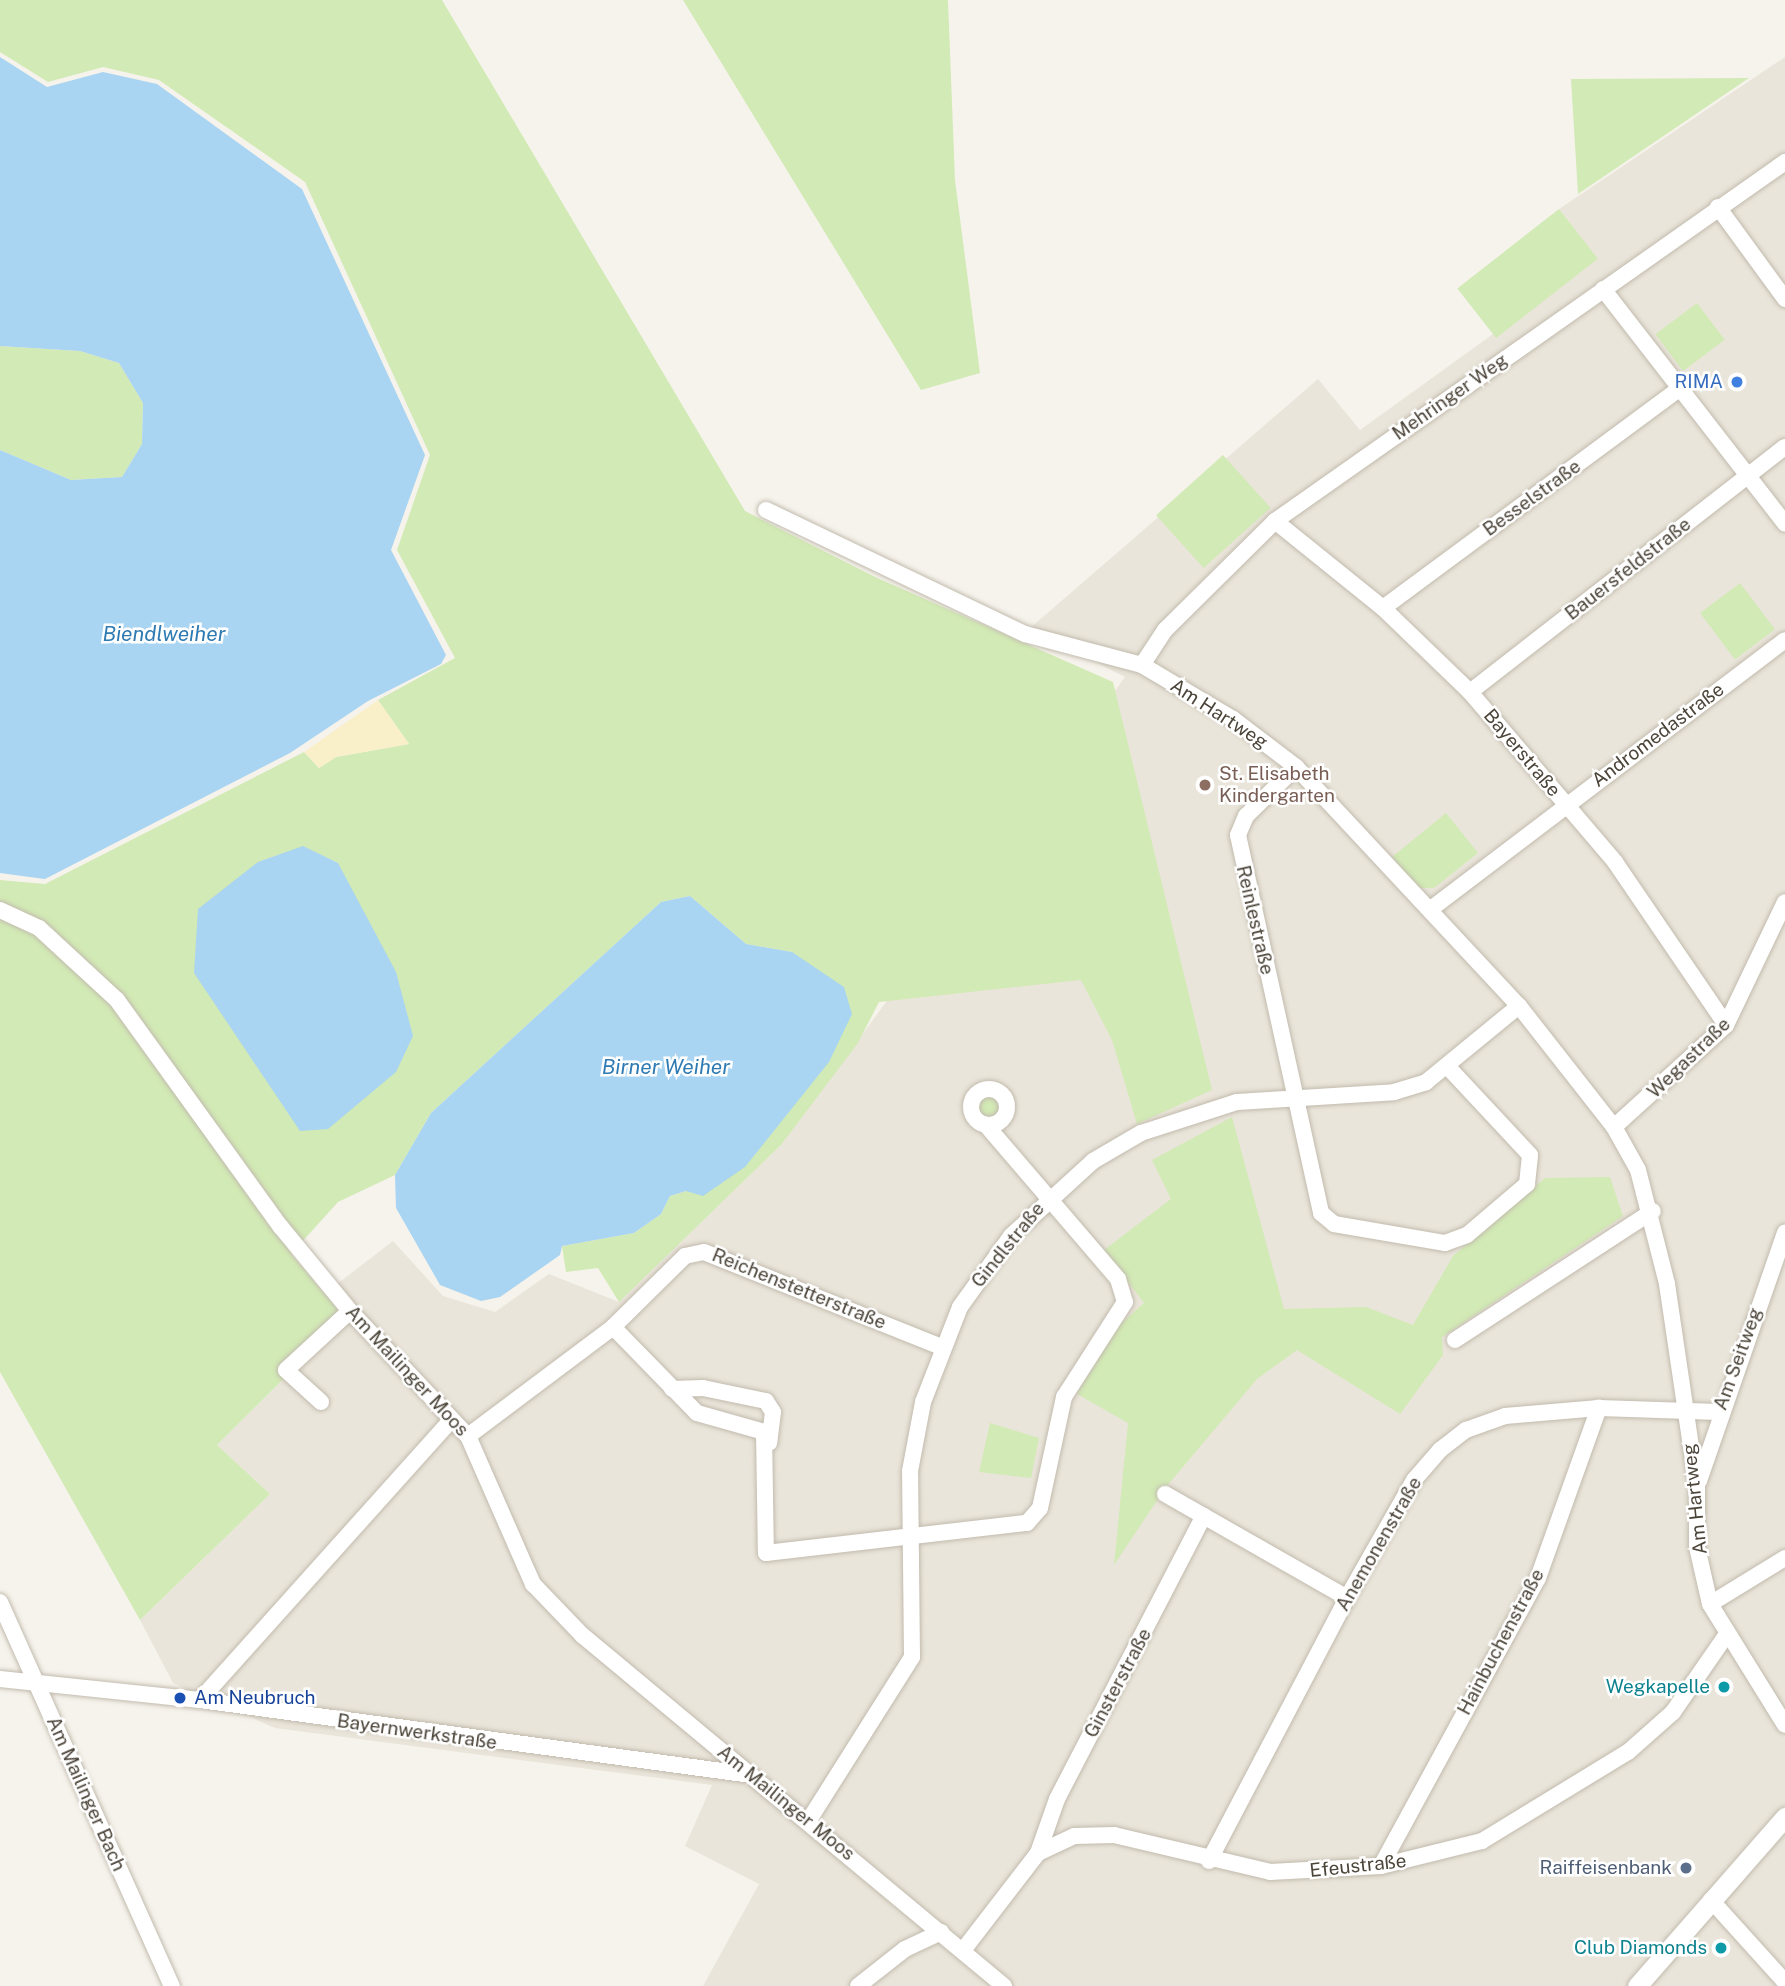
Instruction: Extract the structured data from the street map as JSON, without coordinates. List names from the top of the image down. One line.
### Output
{"streets":{"street":["Mehringer Weg","Besselstraße","Bauersfeldstraße","Am Hartweg","Andromedastraße","Bayerstraße","Reinlestraße","Wegastraße","Gindlstraße","Reichenstetterstraße","Am Seitweg","Am Mailinger Moos","Anemonenstraße","Hainbuchenstraße","Ginsterstraße","Bayernwerkstraße","Am Mailinger Bach","Efeustraße"]},"crossings":[["Mehringer Weg","Am Hartweg"],["Mehringer Weg","Bayerstraße"],["Besselstraße","Bayerstraße"],["Bauersfeldstraße","Bayerstraße"],["Am Hartweg","Andromedastraße"],["Am Hartweg","Reinlestraße"],["Am Hartweg","Wegastraße"],["Am Hartweg","Gindlstraße"],["Am Hartweg","Am Seitweg"],["Am Hartweg","Anemonenstraße"],["Am Hartweg","Efeustraße"],["Andromedastraße","Bayerstraße"],["Bayerstraße","Wegastraße"],["Reinlestraße","Gindlstraße"],["Gindlstraße","Reichenstetterstraße"],["Gindlstraße","Am Mailinger Moos"],["Reichenstetterstraße","Am Mailinger Moos"],["Am Seitweg","Anemonenstraße"],["Am Mailinger Moos","Bayernwerkstraße"],["Am Mailinger Moos","Efeustraße"],["Anemonenstraße","Hainbuchenstraße"],["Anemonenstraße","Efeustraße"],["Hainbuchenstraße","Efeustraße"],["Ginsterstraße","Efeustraße"],["Bayernwerkstraße","Am Mailinger Bach"]],"water":["Biendlweiher","Birner Weiher"],"places":["RIMA","St. Elisabeth Kindergarten","Wegkapelle","Am Neubruch","Raiffeisenbank","Club Diamonds"]}
